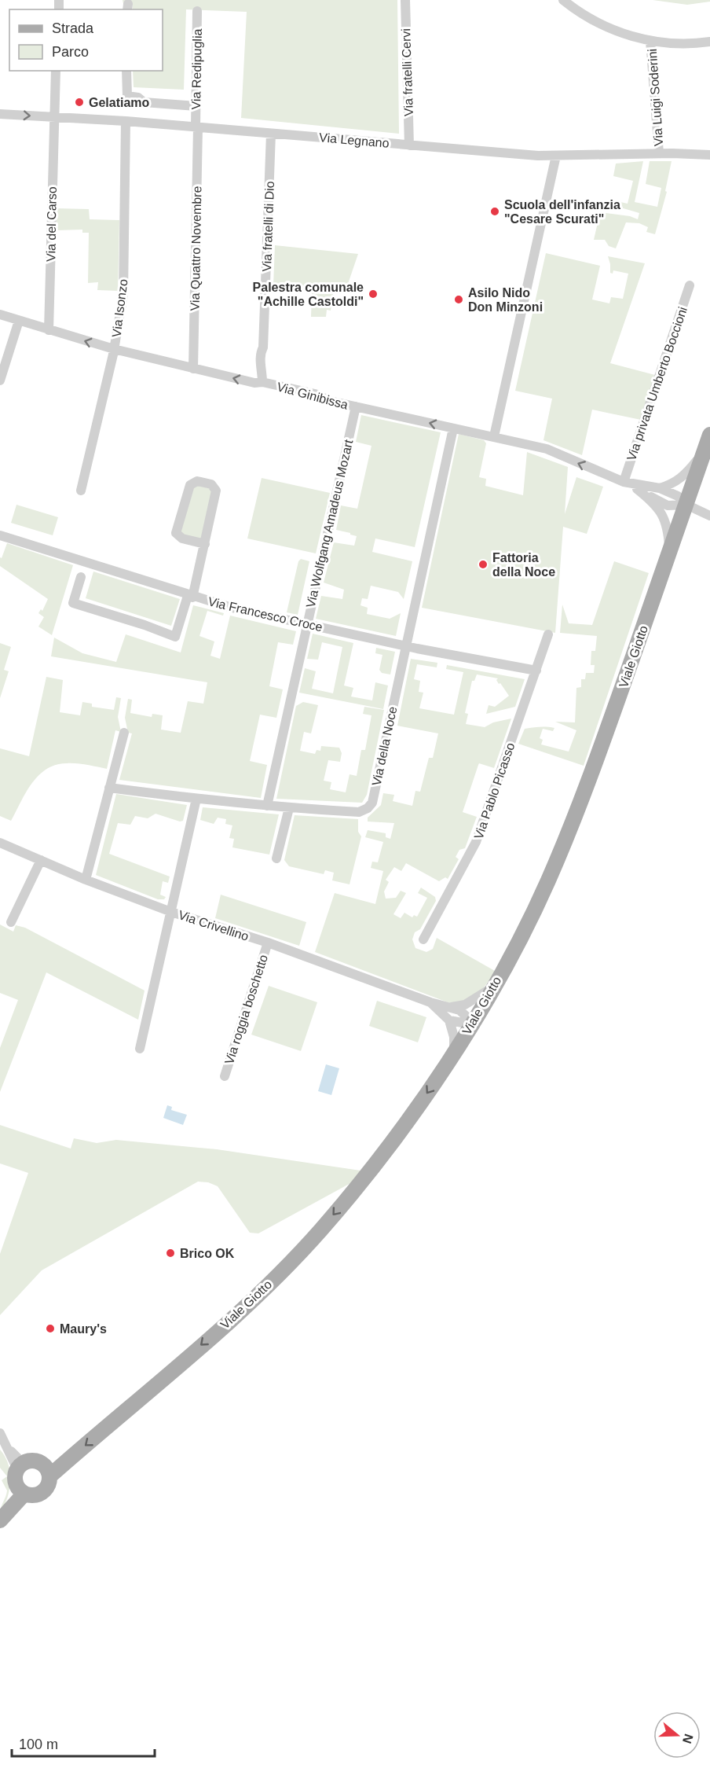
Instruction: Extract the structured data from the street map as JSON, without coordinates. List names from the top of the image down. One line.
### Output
{"streets":{"main road":["Viale Giotto"],"street":["Via Redipuglia","Via fratelli Cervi","Via Luigi Soderini","Via Legnano","Via del Carso","Via fratelli di Dio","Via Quattro Novembre","Via Isonzo","Via privata Umberto Boccioni","Via Ginibissa","Via Wolfgang Amadeus Mozart","Via Francesco Croce","Via della Noce","Via Pablo Picasso","Via Crivellino","Via roggia boschetto"]},"crossings":[["Via Redipuglia","Via Legnano"],["Via Redipuglia","Via Quattro Novembre"],["Via fratelli Cervi","Via Legnano"],["Via Luigi Soderini","Via Legnano"],["Via Legnano","Via del Carso"],["Via Legnano","Via fratelli di Dio"],["Via Legnano","Via Quattro Novembre"],["Via Legnano","Via Isonzo"],["Via del Carso","Via Ginibissa"],["Via fratelli di Dio","Via Ginibissa"],["Via Quattro Novembre","Via Ginibissa"],["Via Isonzo","Via Ginibissa"],["Via privata Umberto Boccioni","Via Ginibissa"],["Via Ginibissa","Via Wolfgang Amadeus Mozart"],["Via Ginibissa","Viale Giotto"],["Via Ginibissa","Via della Noce"],["Via Wolfgang Amadeus Mozart","Via Francesco Croce"],["Via Wolfgang Amadeus Mozart","Via della Noce"],["Via Francesco Croce","Via della Noce"],["Via Francesco Croce","Via Pablo Picasso"],["Viale Giotto","Via Crivellino"],["Via Crivellino","Via roggia boschetto"]],"one_way":["Via Ginibissa","Viale Giotto"],"places":["Gelatiamo","Scuola dell'infanzia \"Cesare Scurati\"","Palestra comunale \"Achille Castoldi\"","Asilo Nido Don Minzoni","Fattoria della Noce","Brico OK","Maury's"],"legend":["Strada","Parco"],"scale_bar":"100 m","north":"right"}
